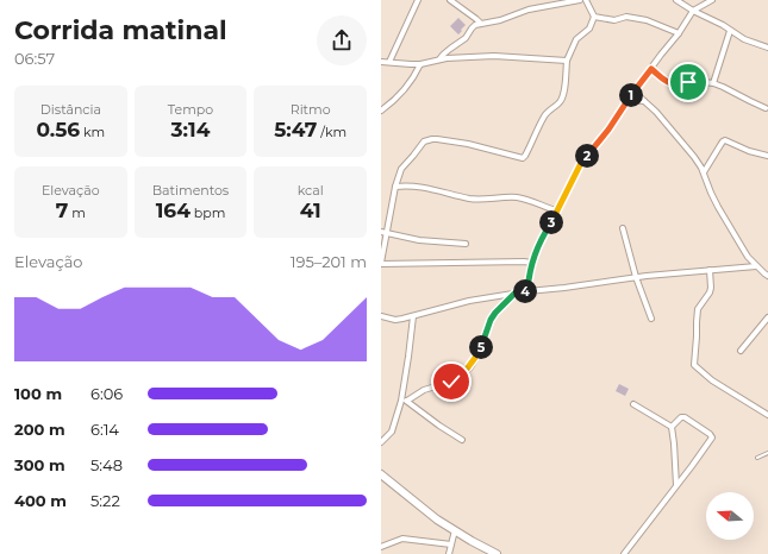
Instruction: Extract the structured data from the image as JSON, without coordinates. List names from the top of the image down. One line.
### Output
{"north":"left","page":{"heading":["Corrida matinal","06:57"],"stats":[["Distância","0.56 km"],["Tempo","3:14"],["Ritmo","5:47 /km"],["Elevação","7 m"],["Batimentos","164 bpm"],["kcal","41"]],"pins":["1","2","3","4","5"],"chart":["Elevação","195–201 m"],"list":[{"name":"100 m","note":"6:06"},{"name":"200 m","note":"6:14"},{"name":"300 m","note":"5:48"},{"name":"400 m","note":"5:22"}]}}
